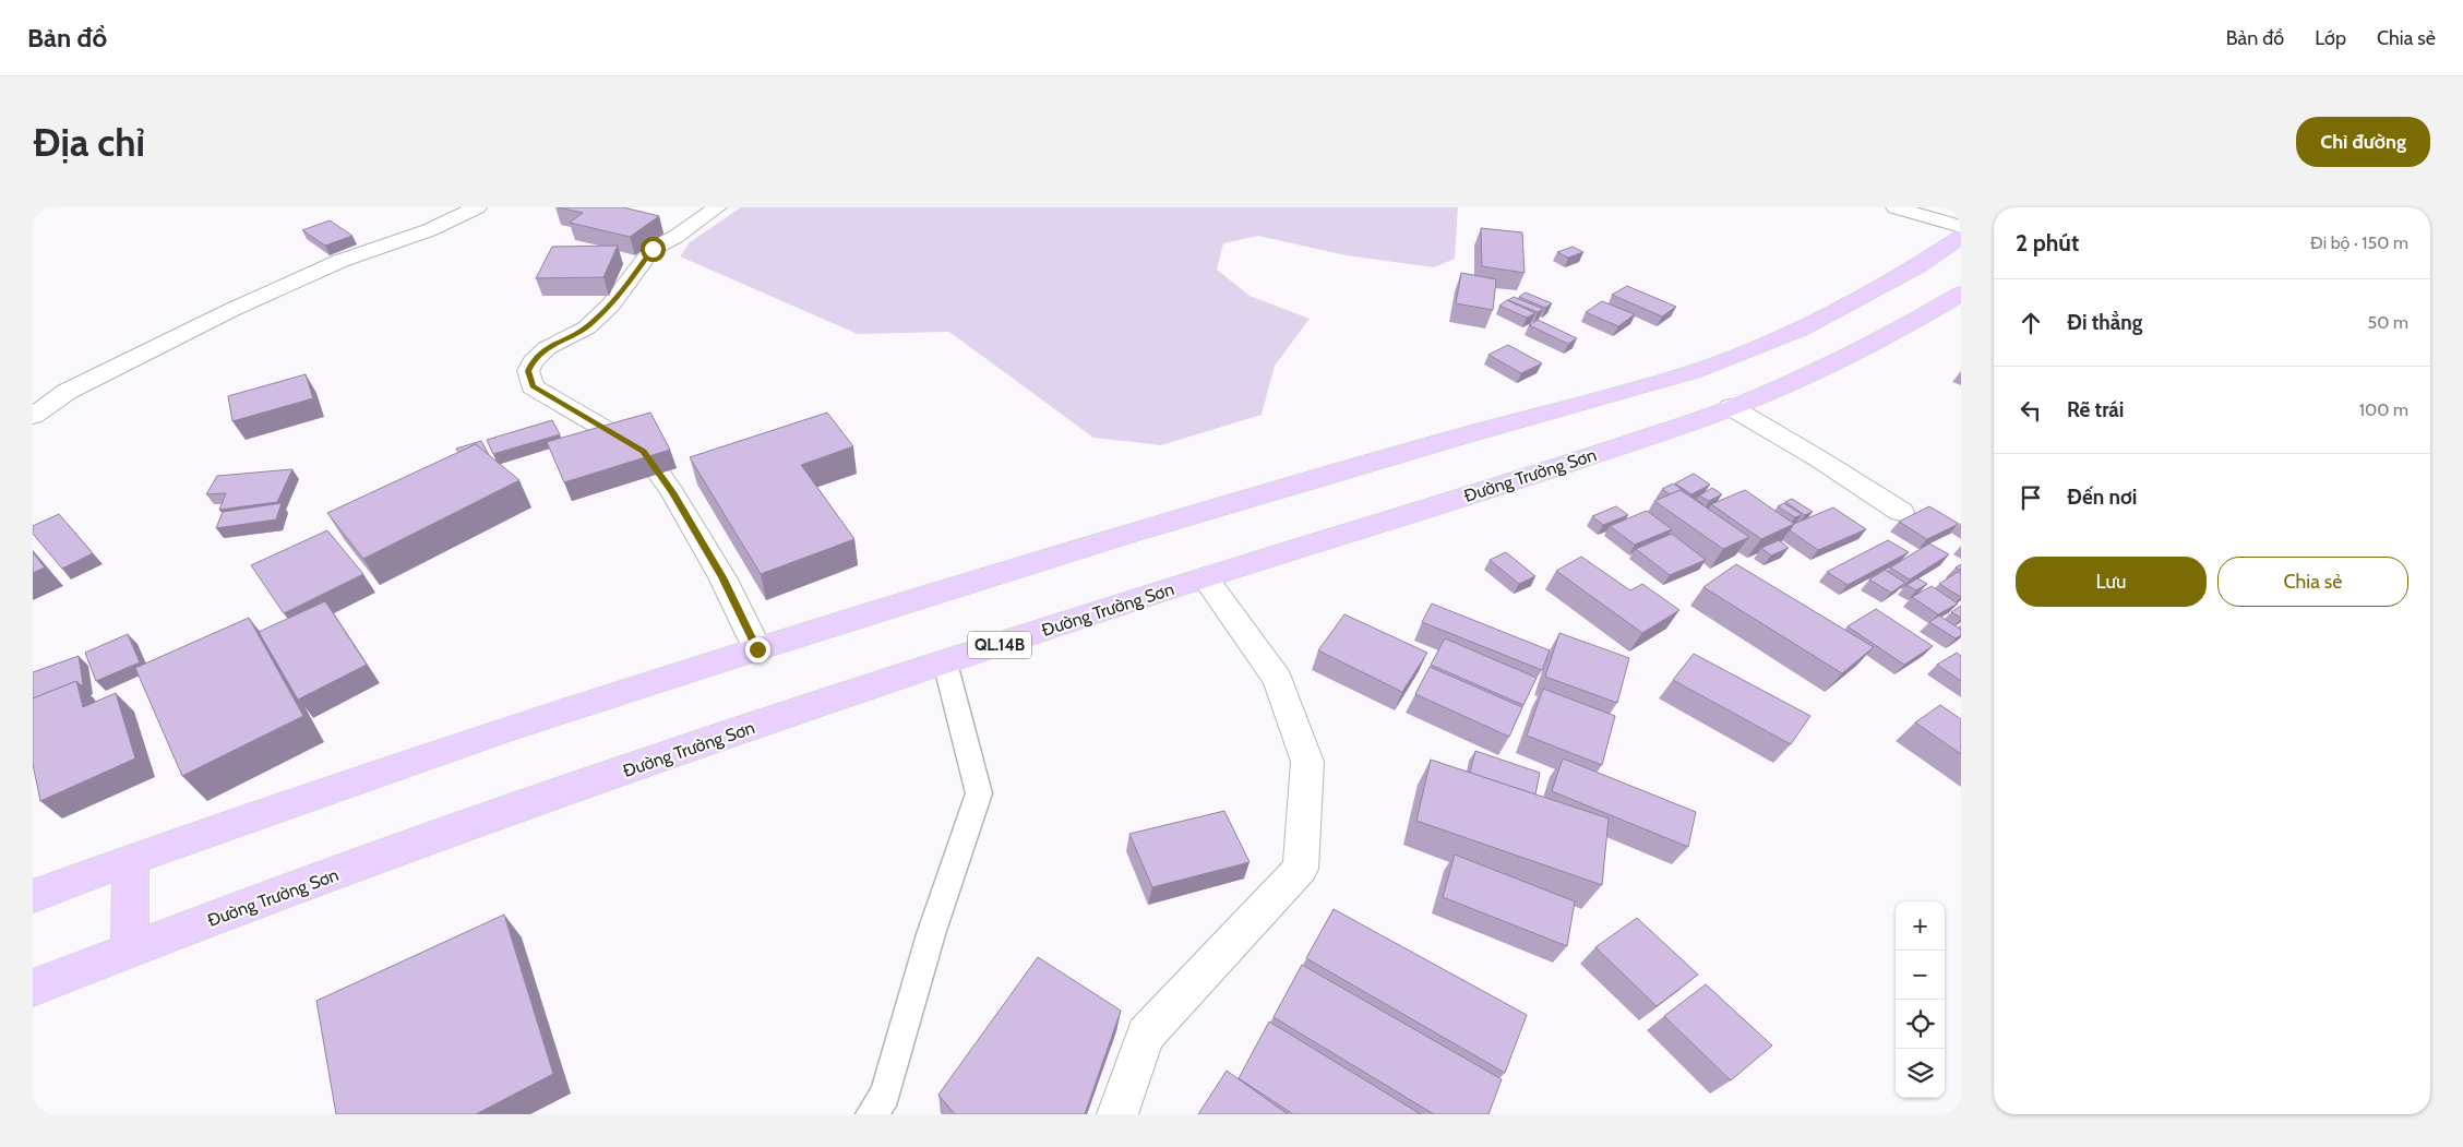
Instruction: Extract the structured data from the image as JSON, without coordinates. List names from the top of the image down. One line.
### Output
{"streets":{"highway":["Đường Trường Sơn","QL.14B"]},"page":{"header":"Bản đồ","nav":["Bản đồ","Lớp","Chia sẻ"],"buttons":["Chỉ đường",["Lưu","Chia sẻ"]],"title":"Địa chỉ","heading":["2 phút","Đi bộ · 150 m"],"list":[["Đi thẳng","50 m"],["Rẽ trái","100 m"],"Đến nơi"],"map_buttons":["+","−"]}}
